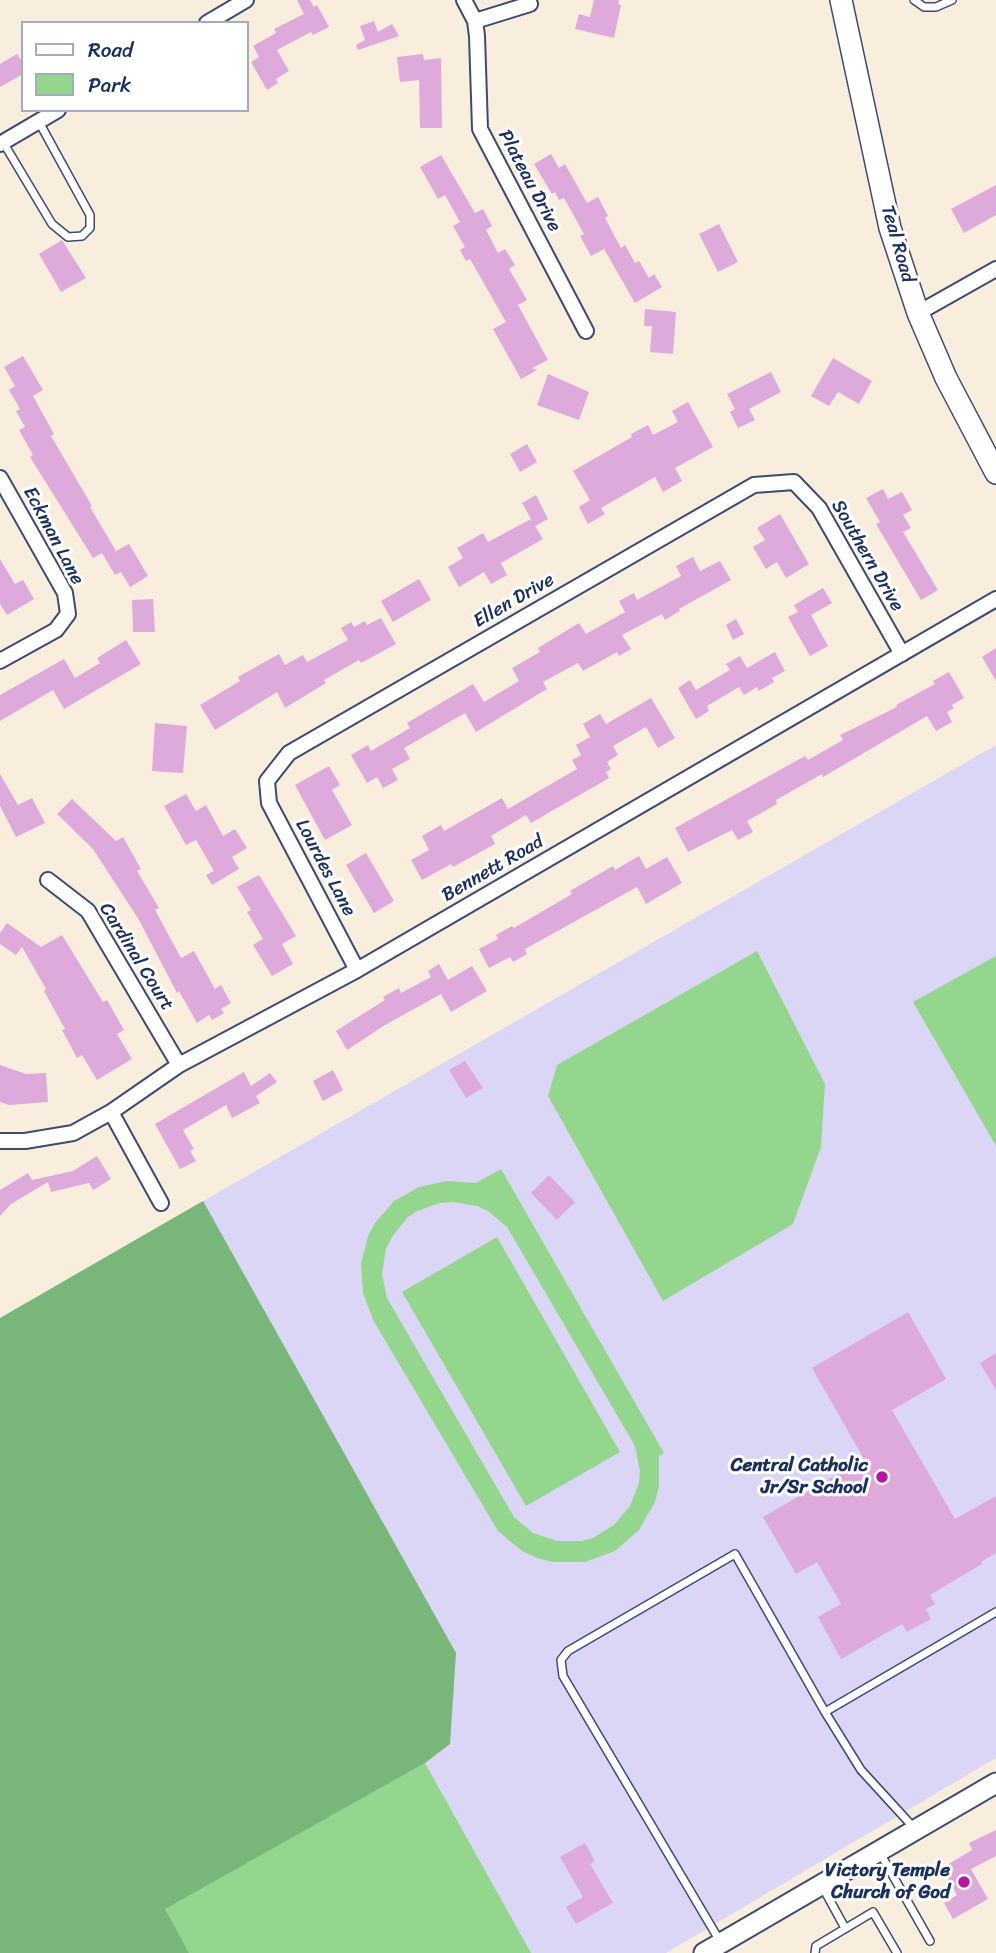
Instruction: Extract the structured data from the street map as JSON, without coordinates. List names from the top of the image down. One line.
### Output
{"streets":{"main road":["Teal Road"],"street":["Plateau Drive","Eckman Lane","Southern Drive","Ellen Drive","Lourdes Lane","Bennett Road","Cardinal Court"]},"crossings":[["Southern Drive","Ellen Drive"],["Southern Drive","Bennett Road"],["Ellen Drive","Lourdes Lane"],["Lourdes Lane","Bennett Road"],["Bennett Road","Cardinal Court"]],"places":["Central Catholic Jr/Sr School","Victory Temple Church of God"],"legend":["Road","Park"]}
